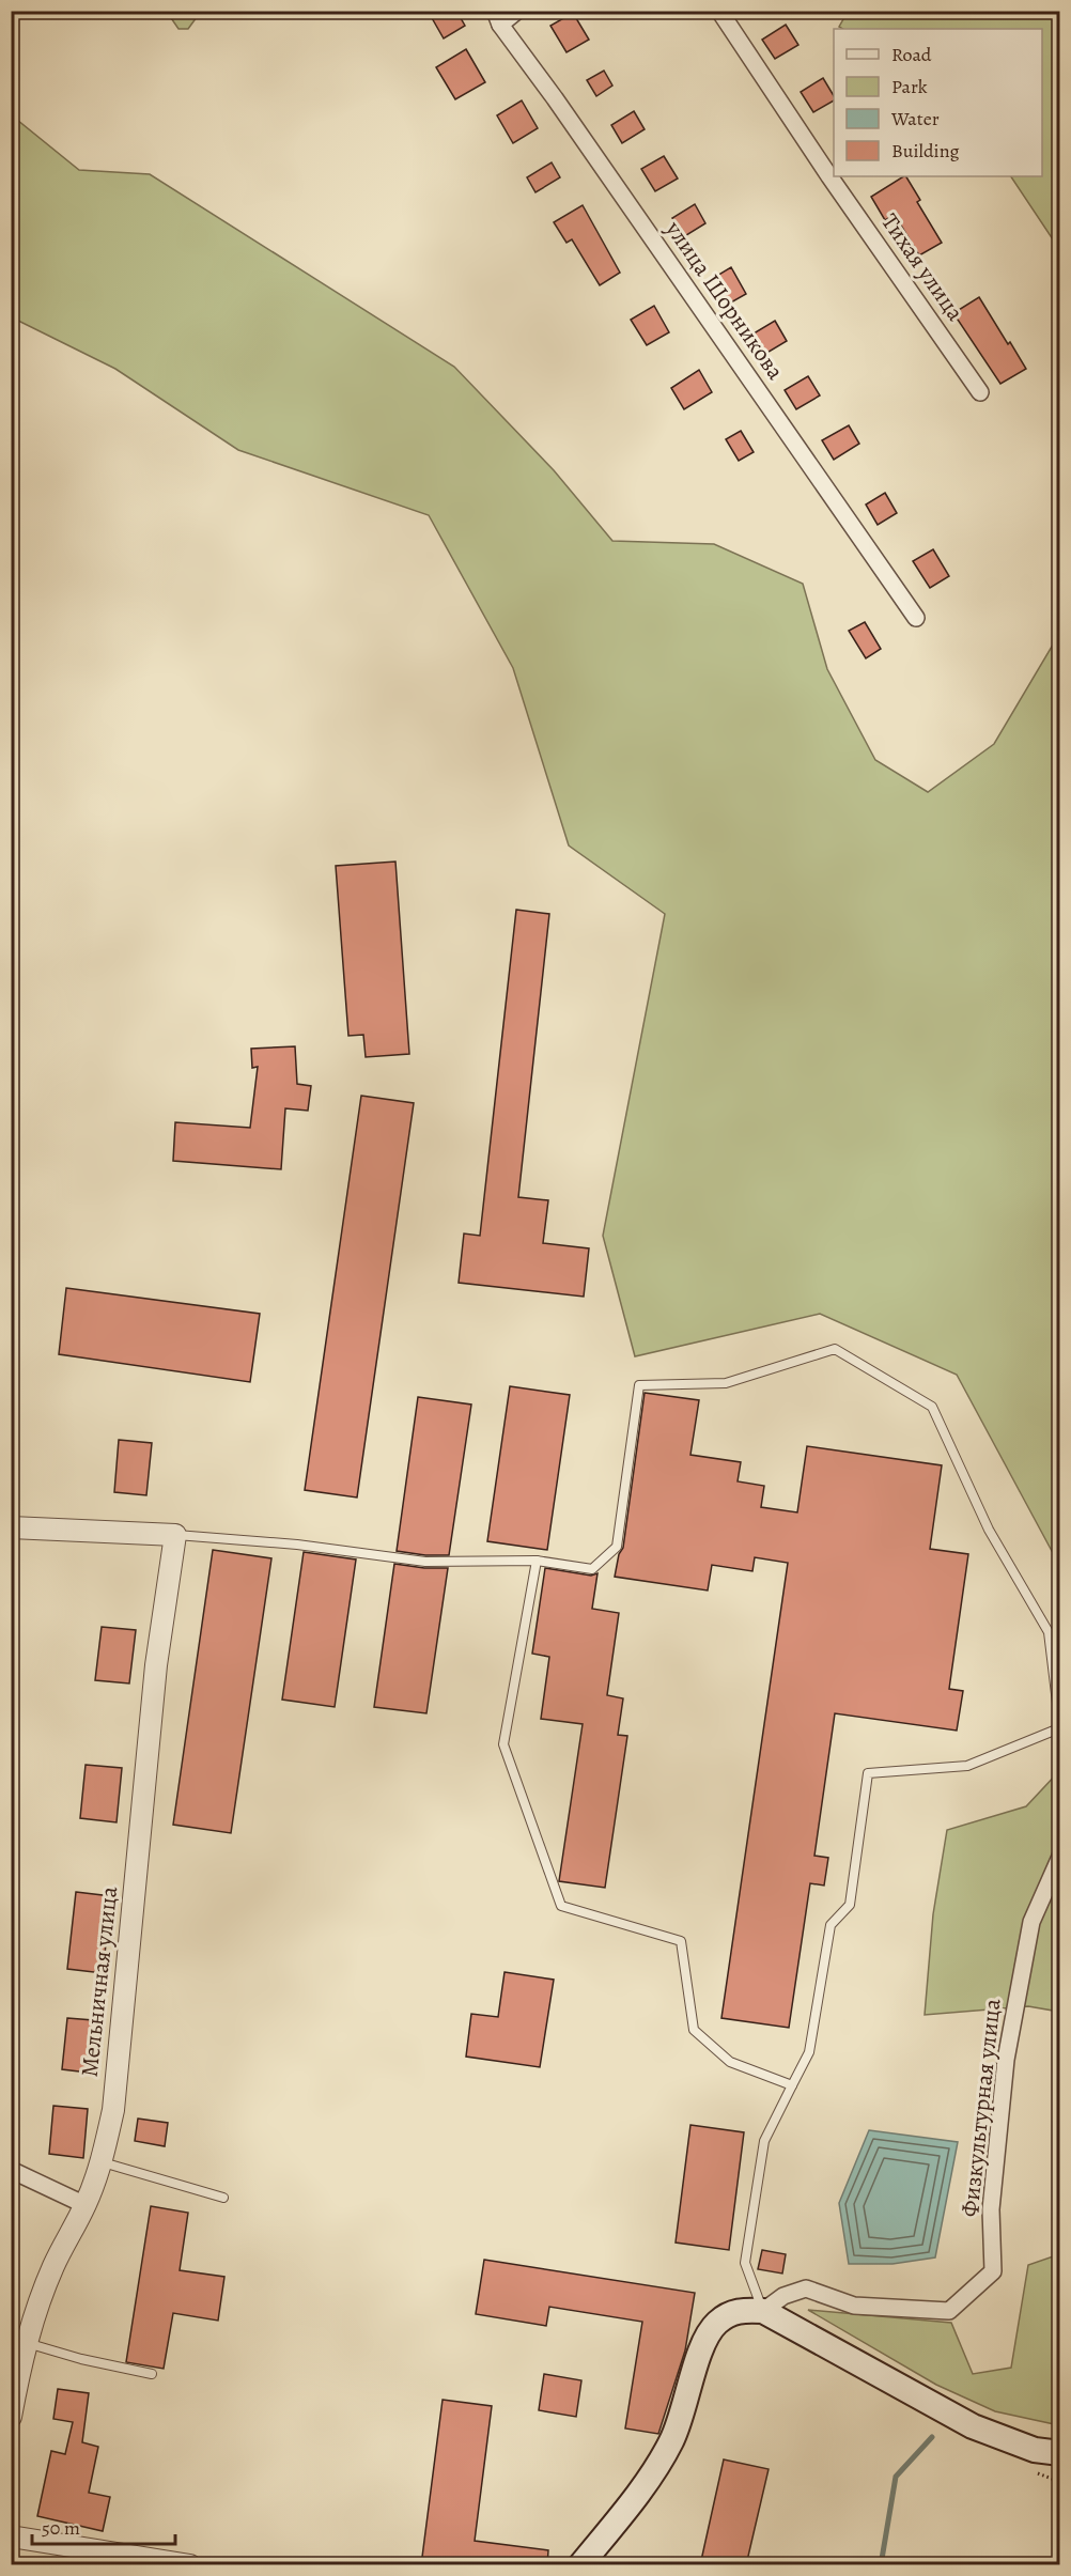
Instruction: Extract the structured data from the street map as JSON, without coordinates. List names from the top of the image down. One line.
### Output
{"streets":{"street":["Тихая улица","улица Шорникова","Мельничная улица","Физкультурная улица"]},"legend":["Road","Park","Water","Building"],"scale_bar":"50 m"}
